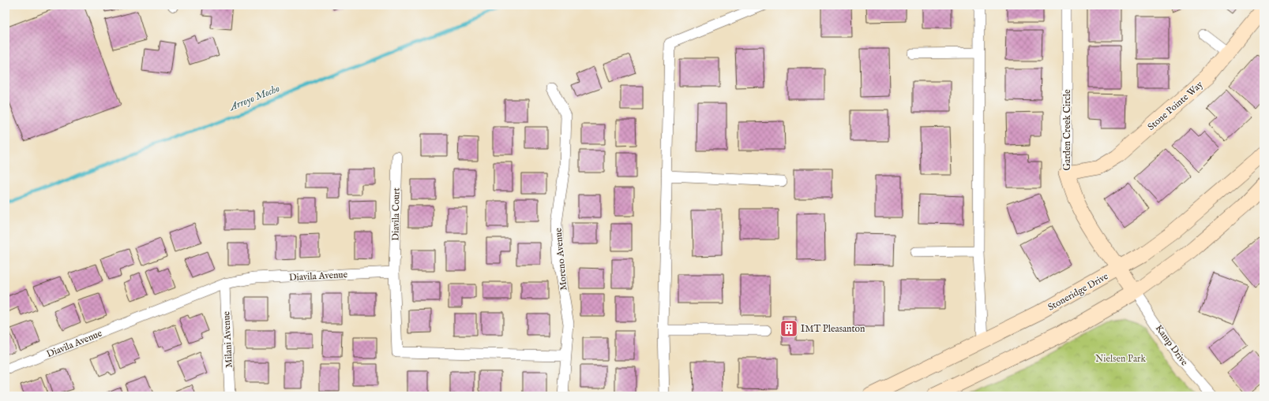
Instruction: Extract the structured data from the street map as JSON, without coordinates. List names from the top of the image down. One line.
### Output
{"streets":{"main road":["Stone Pointe Way","Garden Creek Circle","Stoneridge Drive"],"street":["Diavila Court","Moreno Avenue","Diavila Avenue","Milani Avenue","Kamp Drive"]},"crossings":[["Stone Pointe Way","Garden Creek Circle"],["Garden Creek Circle","Stoneridge Drive"],["Garden Creek Circle","Kamp Drive"],["Diavila Court","Diavila Avenue"],["Diavila Avenue","Milani Avenue"]],"water":["Arroyo Mocho"],"parks":["Nielsen Park"],"places":{"building":["IMT Pleasanton"]}}
